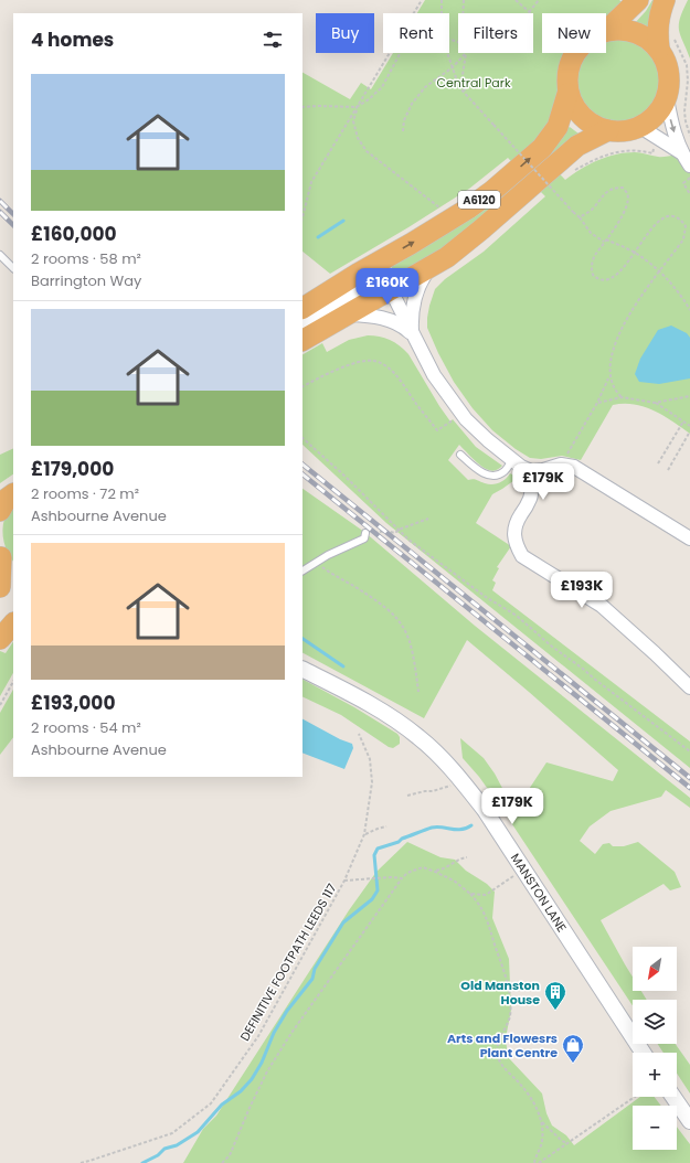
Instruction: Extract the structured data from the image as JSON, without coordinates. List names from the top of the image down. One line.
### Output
{"streets":{"highway":["A6120"],"street":["MANSTON LANE"],"path":["DEFINITIVE FOOTPATH LEEDS 117"]},"parks":["Central Park"],"places":{"building":["Old Manston House"],"shop":["Arts and Flowesrs Plant Centre"]},"north":"bottom left","page":{"chip":["Buy","Rent","Filters","New"],"heading":"4 homes","list":[{"name":"£160,000","note":"2 rooms · 58 m² · Barrington Way"},{"name":"£179,000","note":"2 rooms · 72 m² · Ashbourne Avenue"},{"name":"£193,000","note":"2 rooms · 54 m² · Ashbourne Avenue"}],"price":["£160K","£179K","£193K","£179K"],"map_buttons":["+","−"]}}
